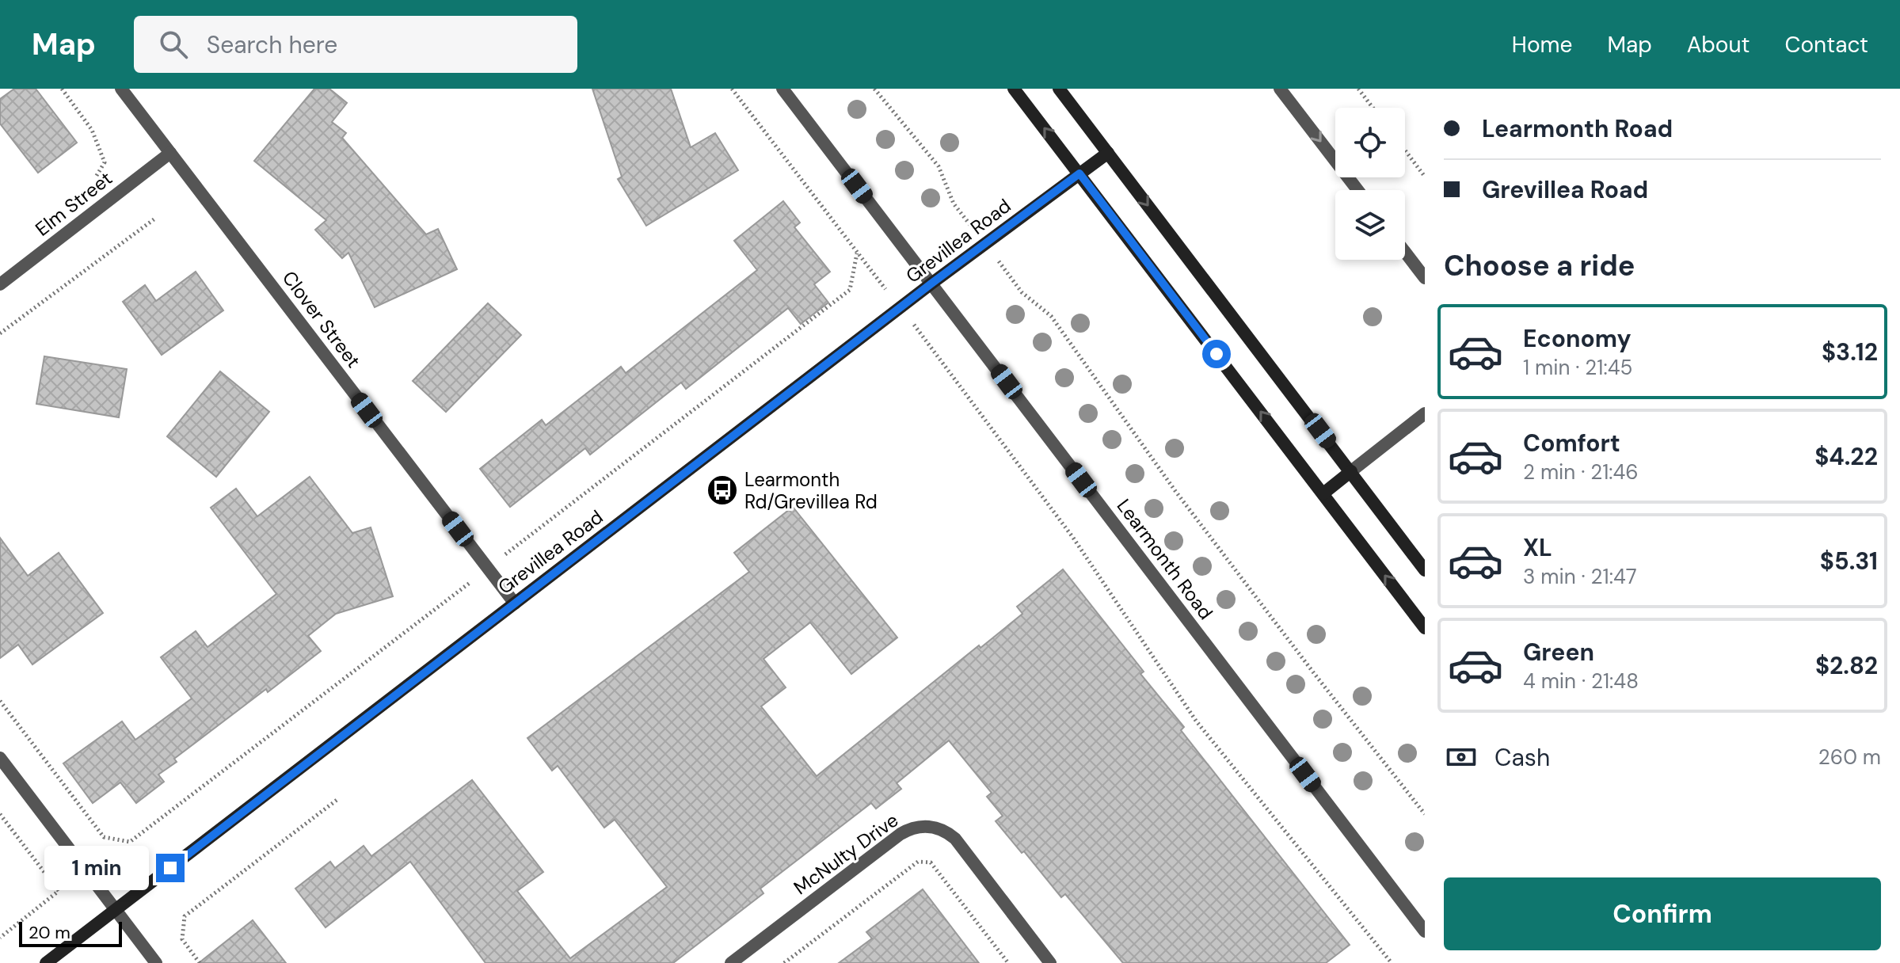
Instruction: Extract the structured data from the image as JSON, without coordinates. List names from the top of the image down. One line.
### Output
{"streets":{"main road":["Grevillea Road"],"street":["Elm Street","Clover Street","Learmonth Road","McNulty Drive"]},"crossings":[["Elm Street","Clover Street"],["Grevillea Road","Clover Street"],["Grevillea Road","Learmonth Road"]],"places":{"bus stop":["Learmonth Rd/Grevillea Rd"]},"scale_bar":"20 m","page":{"header":"Map","search":"Search here","nav":["Home","Map","About","Contact"],"banner":["Learmonth Road","Grevillea Road"],"heading":"Choose a ride","list":[{"name":"Economy","note":"1 min · 21:45","value":"$3.12"},{"name":"Comfort","note":"2 min · 21:46","value":"$4.22"},{"name":"XL","note":"3 min · 21:47","value":"$5.31"},{"name":"Green","note":"4 min · 21:48","value":"$2.82"}],"pay":["Cash","260 m"],"bubble":"1 min","buttons":"Confirm","scale":"20 m"}}
